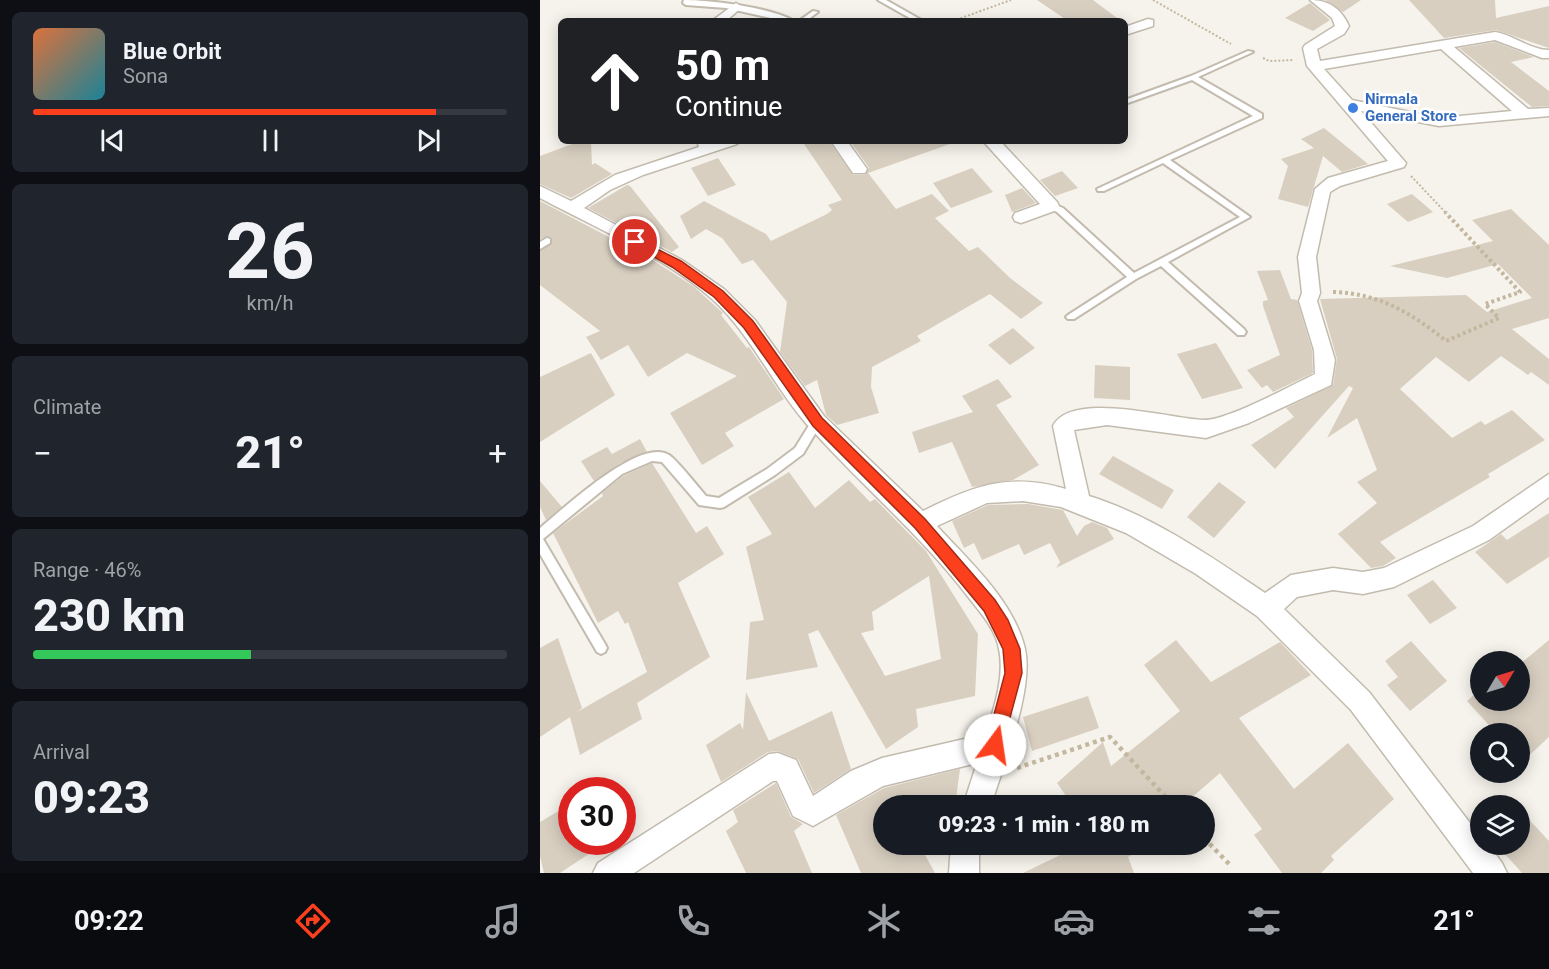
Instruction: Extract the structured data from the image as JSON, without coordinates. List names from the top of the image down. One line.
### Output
{"places":["Nirmala General Store"],"north":"top right","page":{"turn":["50 m","Continue"],"song":["Blue Orbit","Sona"],"tile":[["26","km/h"],"Climate",["Range · 46%","230 km"],["Arrival","09:23"]],"heat":["−","21°","+"],"limit":"30","trip":"09:23 · 1 min · 180 m","tabs":["09:22","21°"]}}
